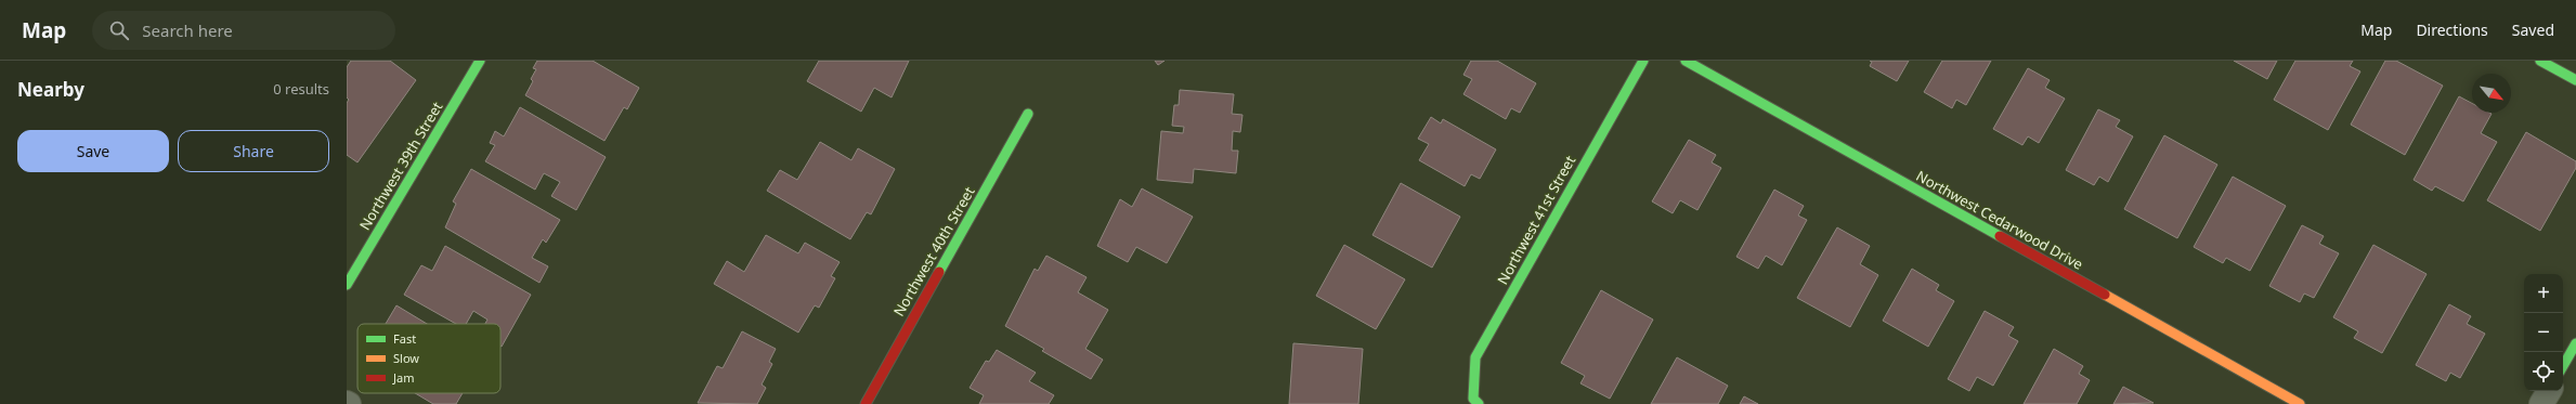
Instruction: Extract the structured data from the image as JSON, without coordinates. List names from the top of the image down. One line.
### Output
{"streets":{"street":["Northwest 39th Street","Northwest 41st Street","Northwest Cedarwood Drive","Northwest 40th Street"]},"legend":["Fast","Slow","Jam"],"north":"bottom right","page":{"header":"Map","search":"Search here","nav":["Map","Directions","Saved"],"heading":["Nearby","0 results"],"buttons":["Save","Share"],"map_buttons":["+","−"]}}
